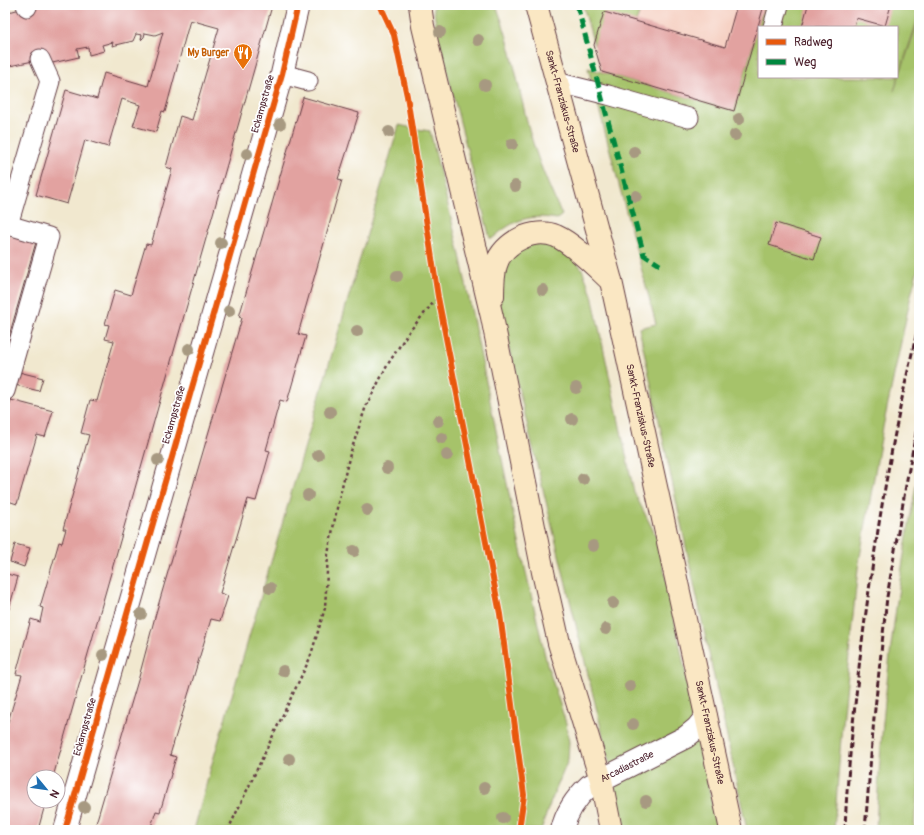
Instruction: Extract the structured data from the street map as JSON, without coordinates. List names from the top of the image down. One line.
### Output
{"streets":{"main road":["Sankt-Franziskus-Straße"],"street":["Eckampstraße","Arcadiastraße"]},"crossings":[["Sankt-Franziskus-Straße","Arcadiastraße"]],"places":{"restaurant":["My Burger"]},"legend":["Radweg","Weg"],"north":"bottom right"}
